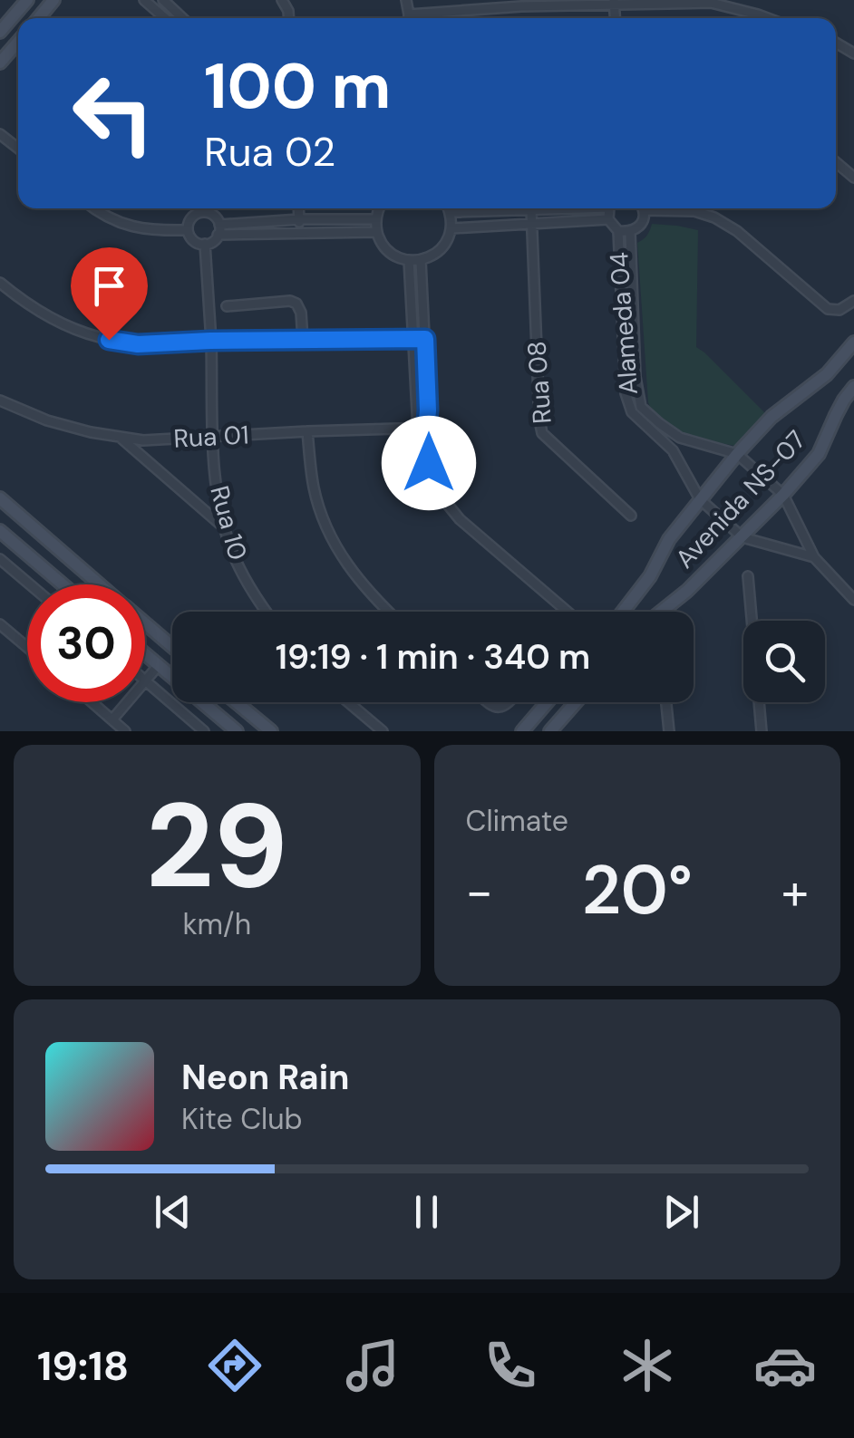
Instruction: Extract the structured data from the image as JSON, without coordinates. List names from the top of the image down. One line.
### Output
{"streets":{"street":["Alameda 04","Rua 08","Rua 01","Avenida NS-07","Rua 10"]},"crossings":[["Alameda 04","Avenida NS-07"],["Rua 01","Rua 10"]],"page":{"turn":["100 m","Rua 02"],"limit":"30","trip":"19:19 · 1 min · 340 m","tile":[["29","km/h"],"Climate"],"heat":["−","20°","+"],"song":["Neon Rain","Kite Club"],"tabs":"19:18"}}
